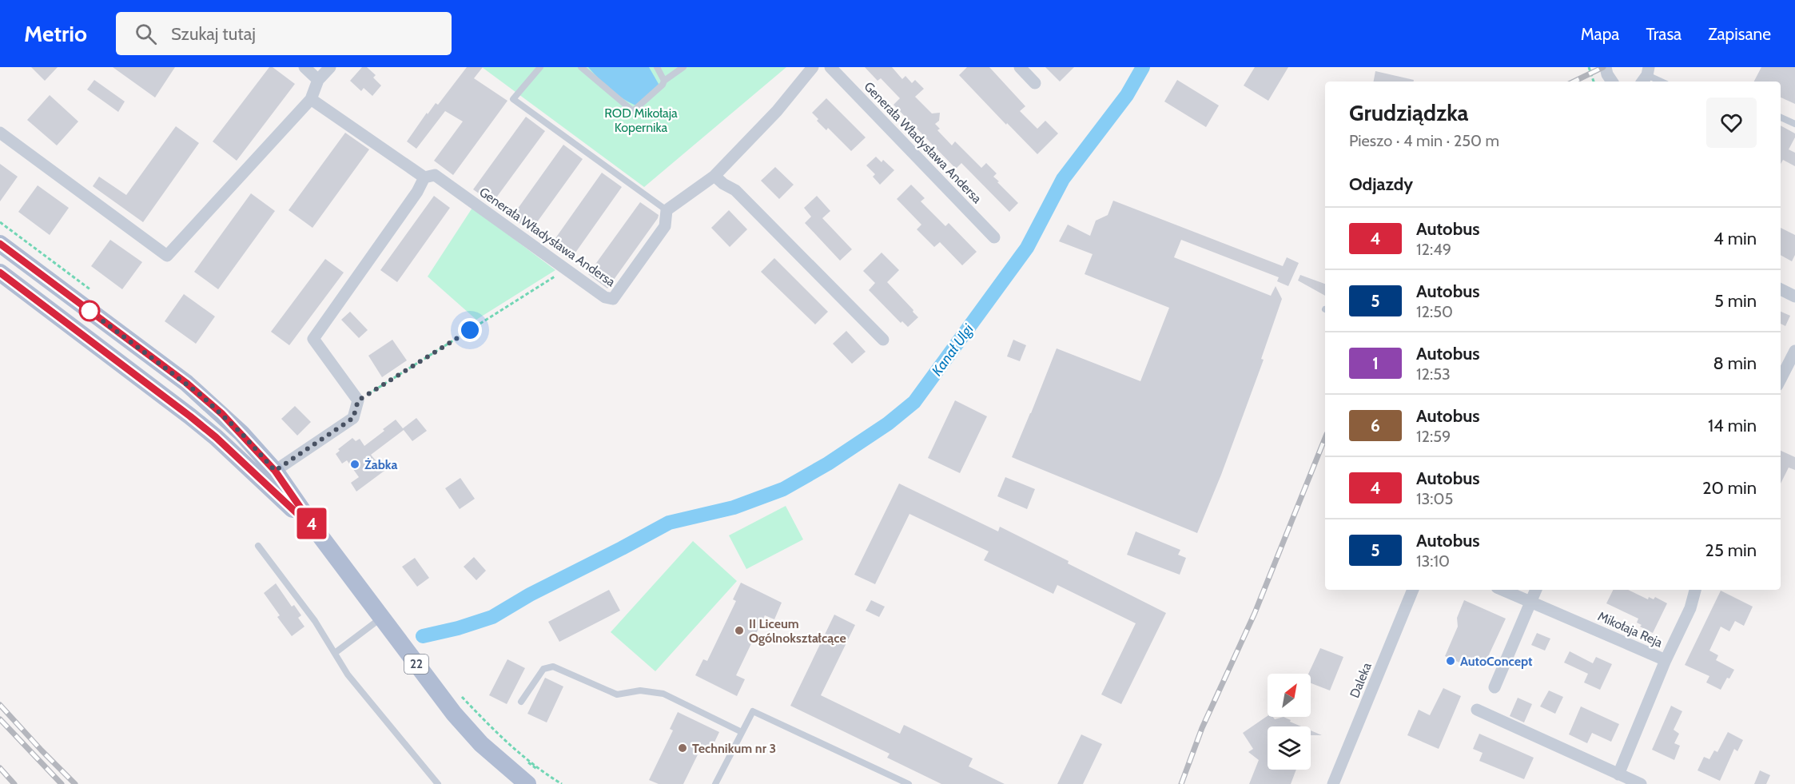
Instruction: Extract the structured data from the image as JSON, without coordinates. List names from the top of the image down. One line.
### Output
{"streets":{"main road":["22"],"street":["Generała Władysława Andersa","Mikołaja Reja","Daleka"]},"water":["Kanał Ulgi"],"parks":["ROD Mikołaja Kopernika"],"places":["Żabka","II Liceum Ogólnokształcące","AutoConcept","Technikum nr 3"],"lines":["bus line 4"],"north":"top right","page":{"header":"Metrio","search":"Szukaj tutaj","nav":["Mapa","Trasa","Zapisane"],"on_map":"4","heading":[["Grudziądzka","Pieszo · 4 min · 250 m"],"Odjazdy"],"list":[{"mark":"4","name":"Autobus","note":"12:49","value":"4 min"},{"mark":"5","name":"Autobus","note":"12:50","value":"5 min"},{"mark":"1","name":"Autobus","note":"12:53","value":"8 min"},{"mark":"6","name":"Autobus","note":"12:59","value":"14 min"},{"mark":"4","name":"Autobus","note":"13:05","value":"20 min"},{"mark":"5","name":"Autobus","note":"13:10","value":"25 min"}]}}
